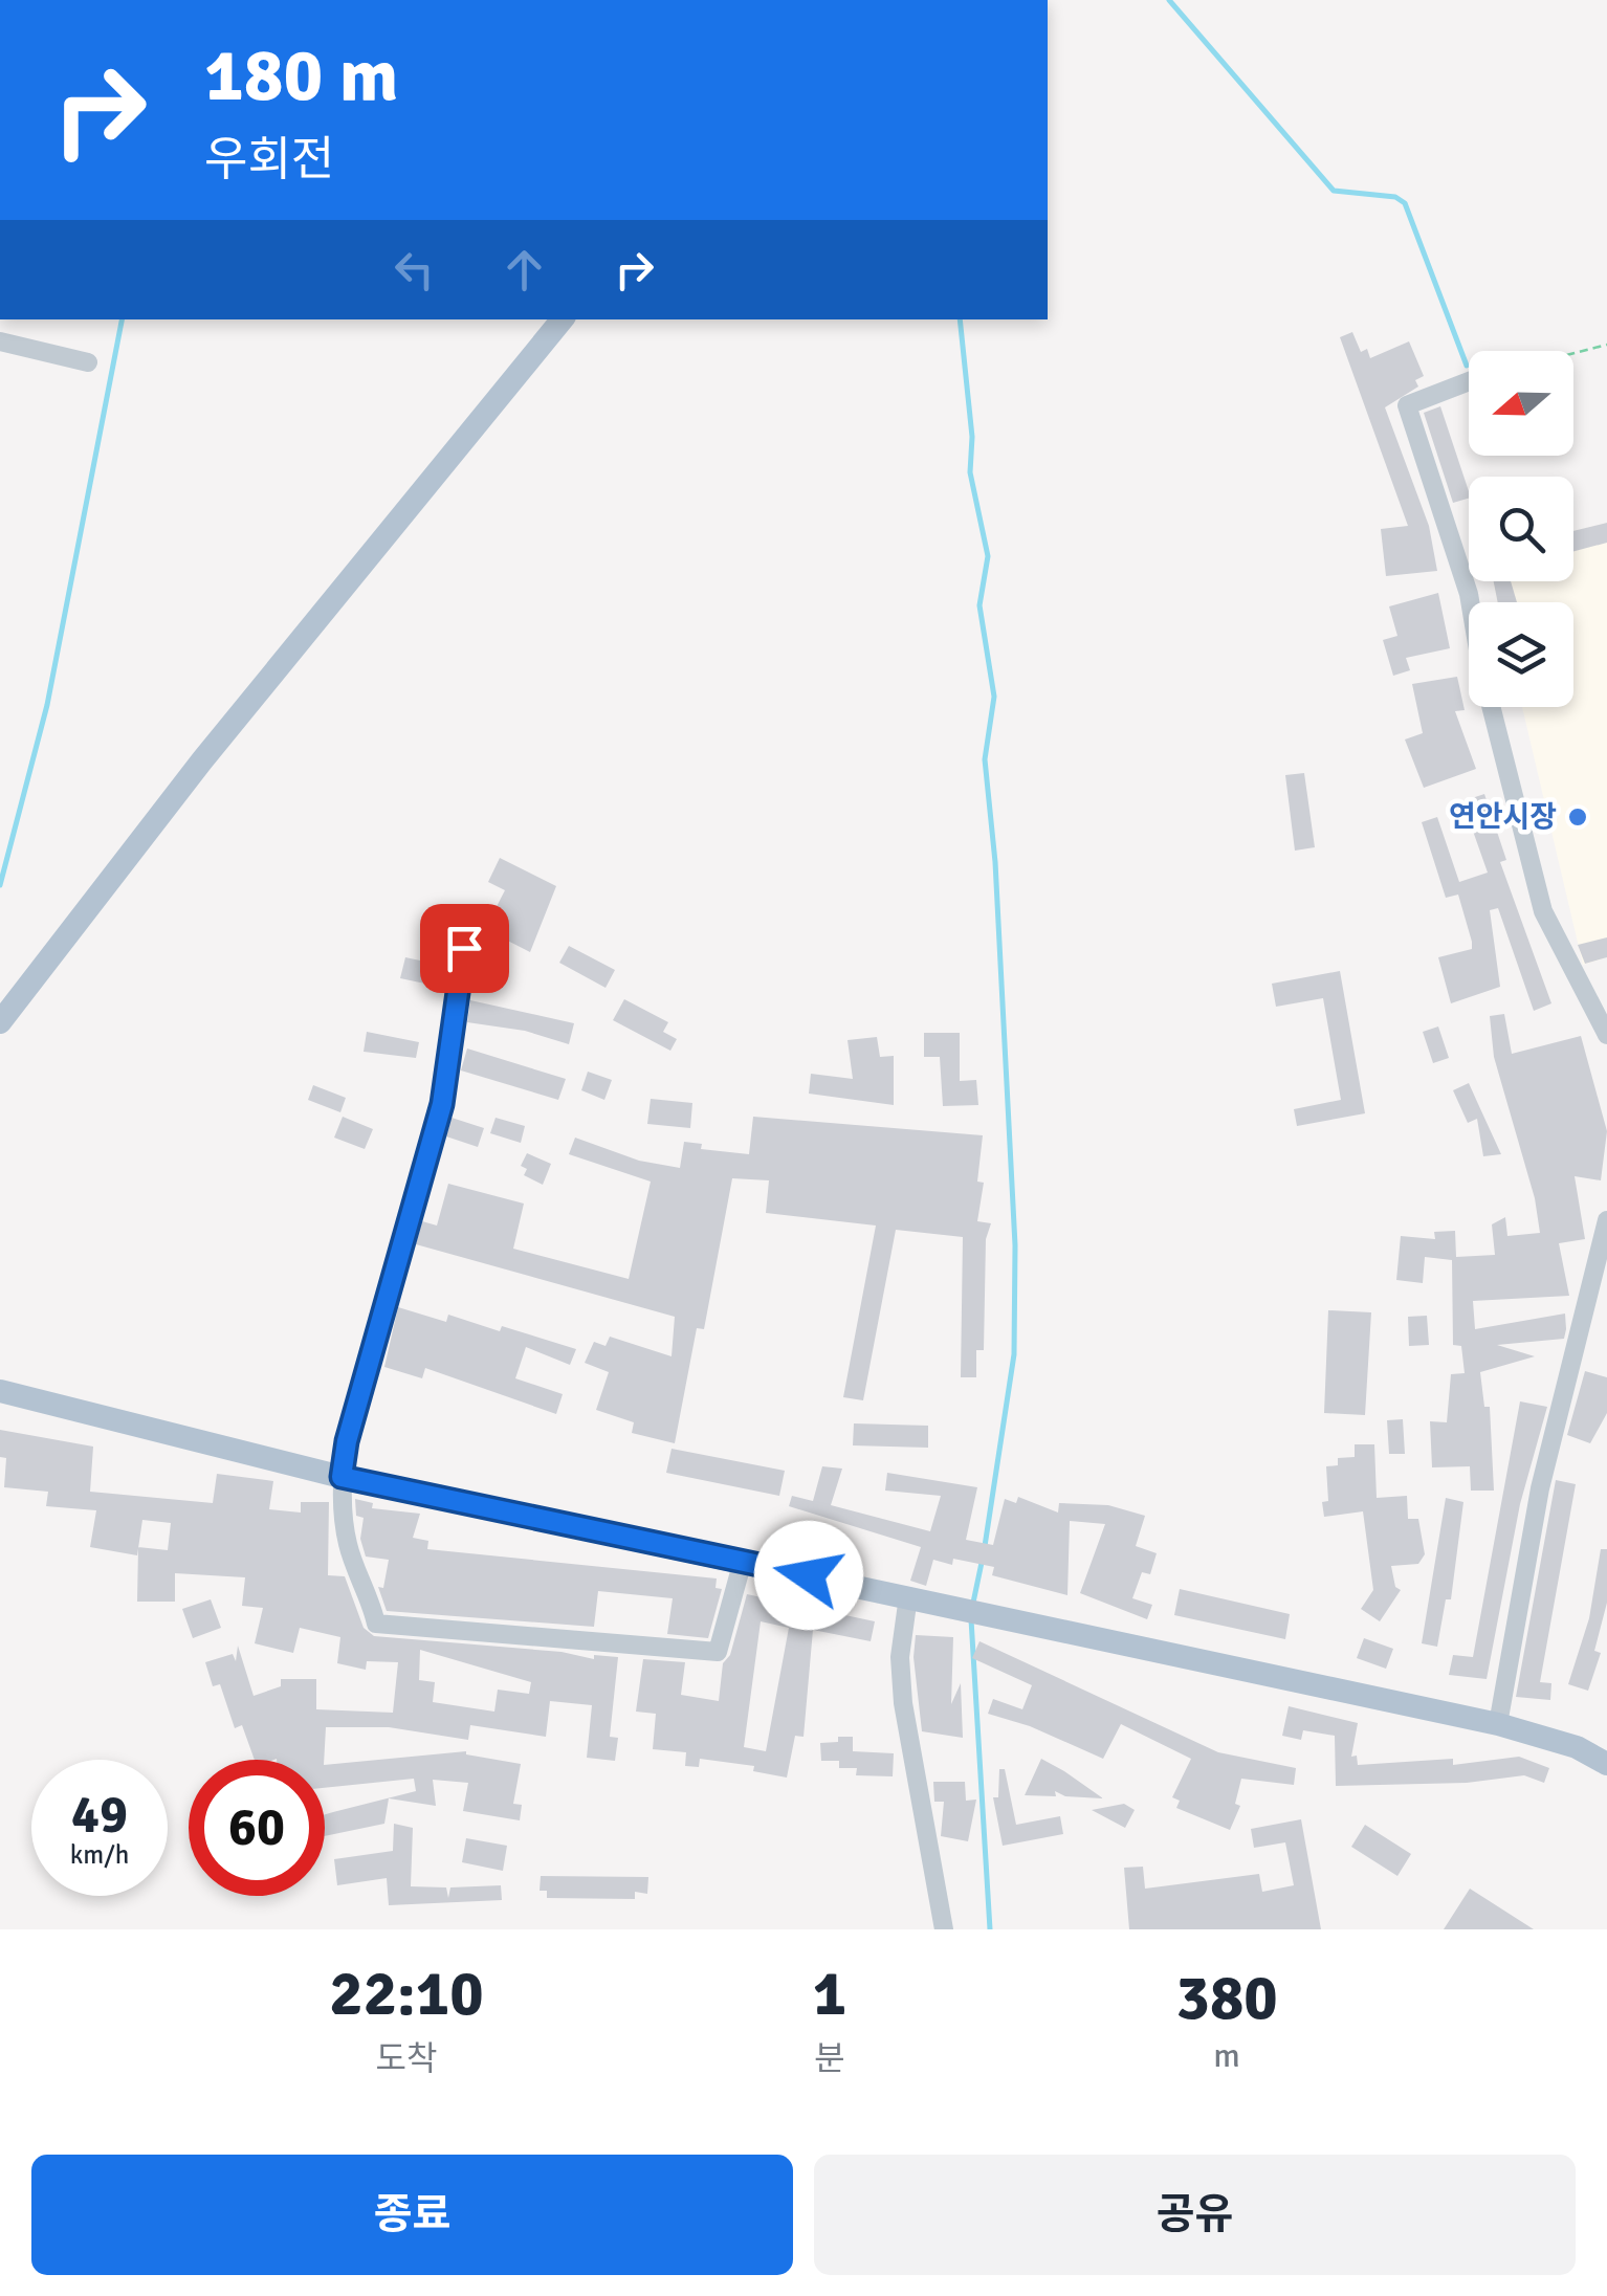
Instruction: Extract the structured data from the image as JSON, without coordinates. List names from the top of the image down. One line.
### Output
{"places":["연안시장"],"north":"left","page":{"turn":["180 m","우회전"],"speed":"49 km/h","limit":"60","eta":["22:10","도착","1","분","380","m"],"buttons":["종료","공유"]}}
